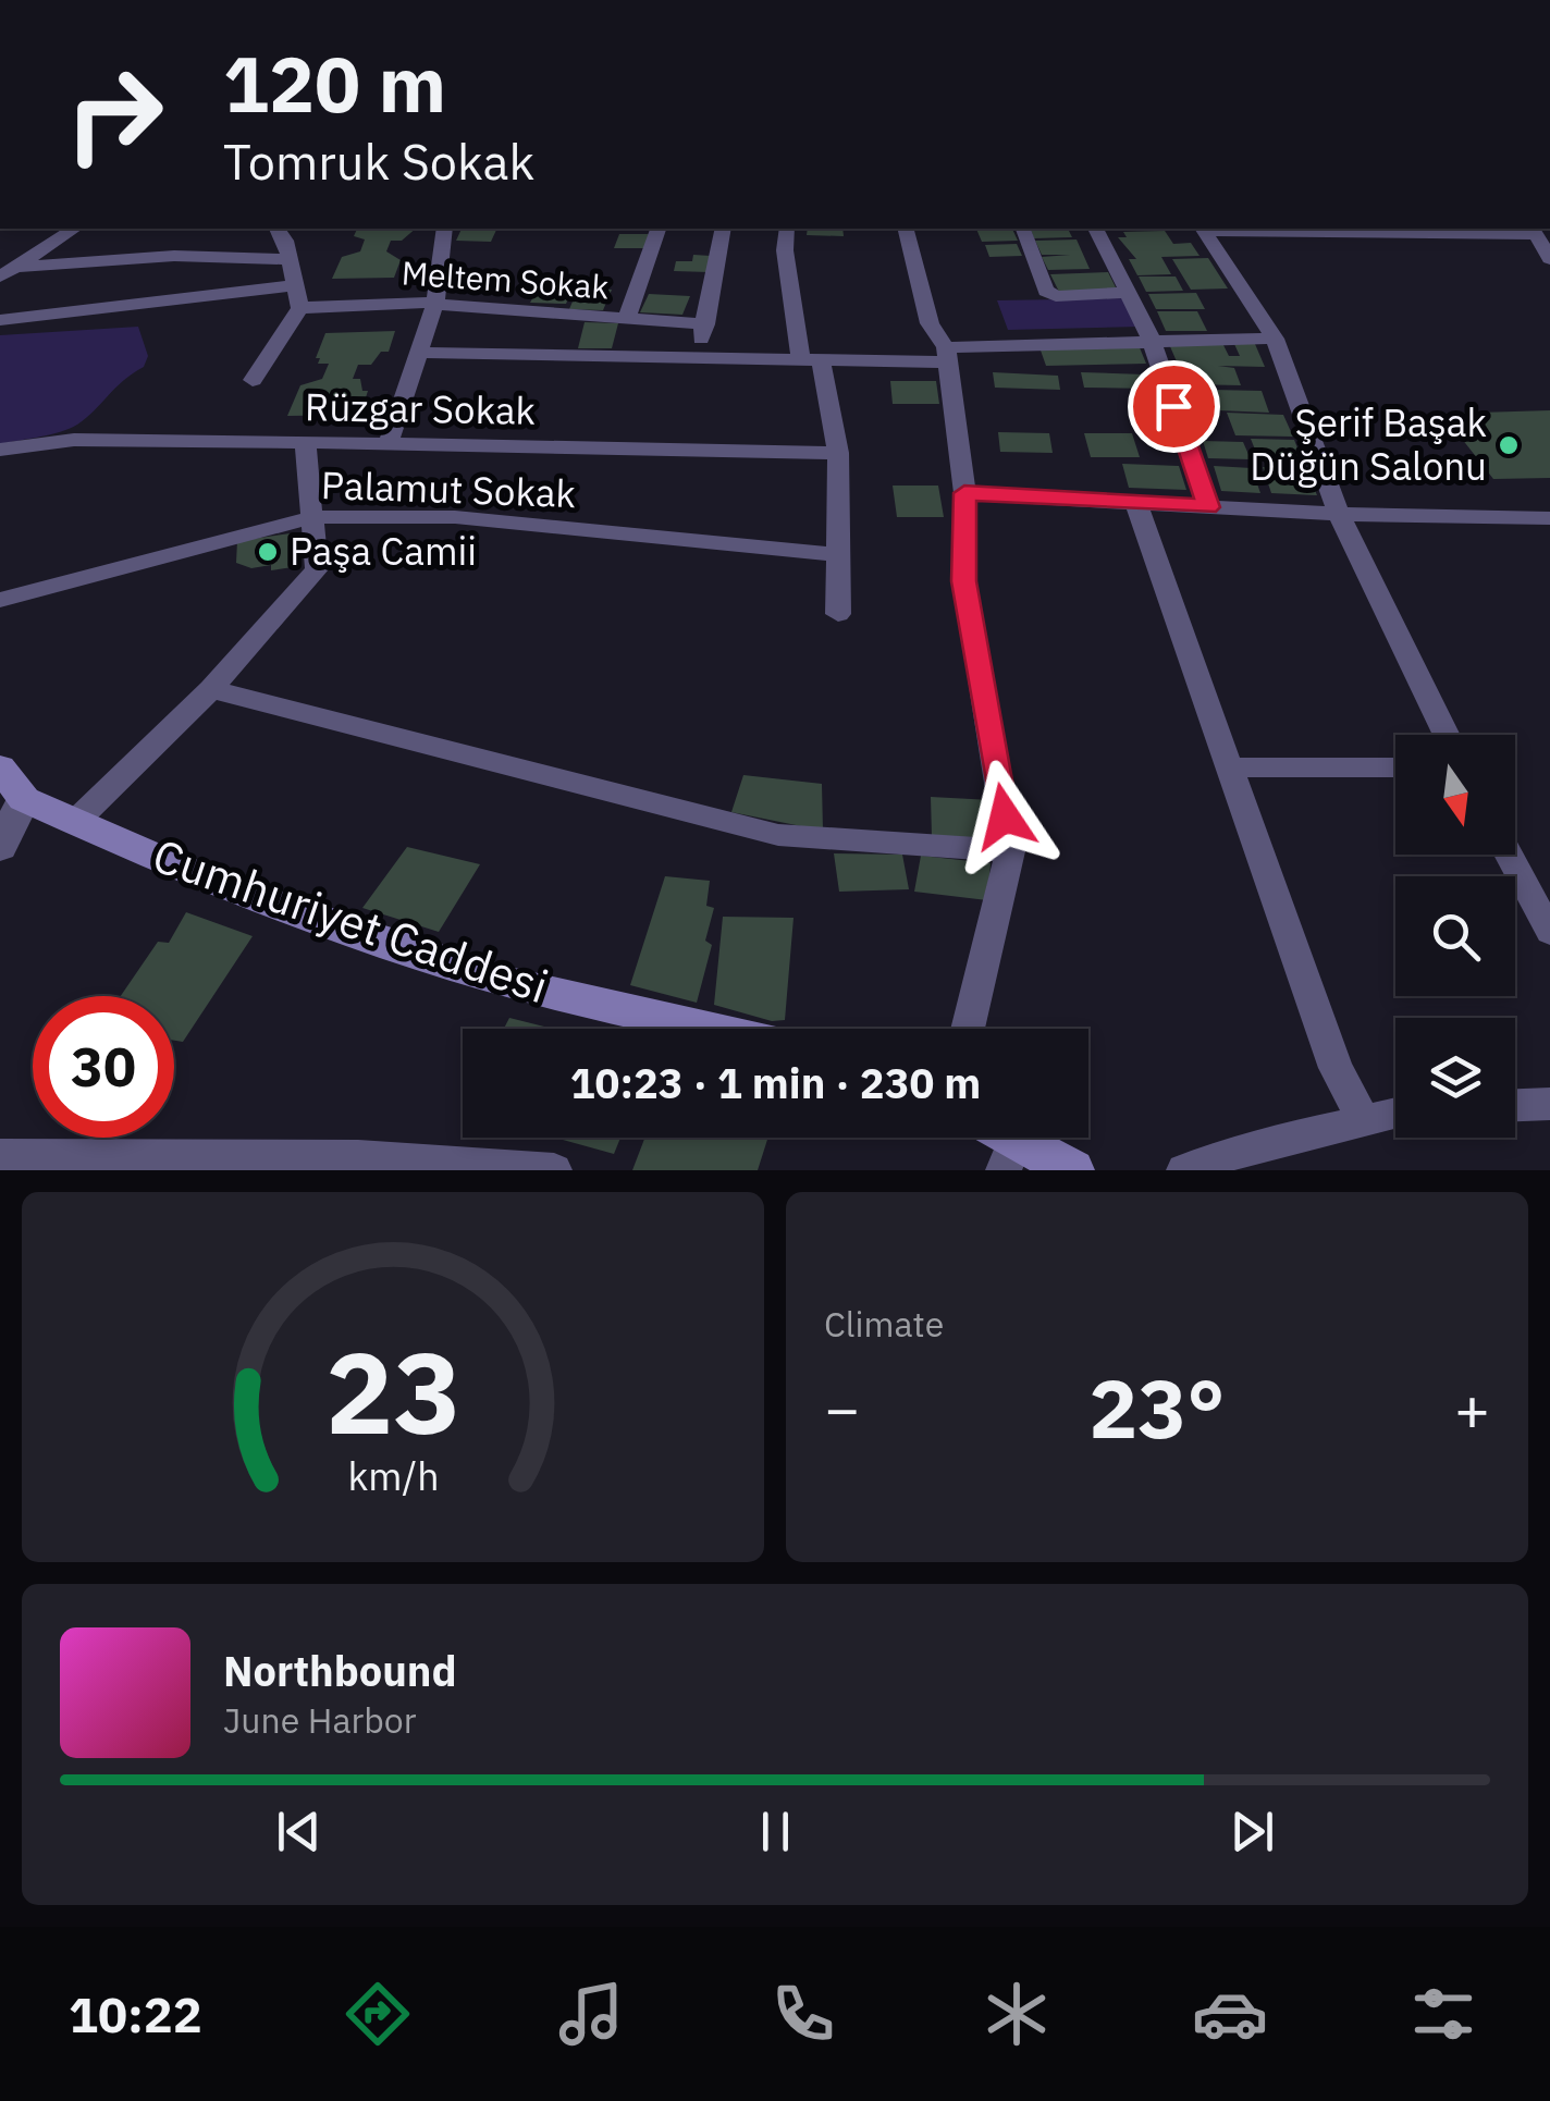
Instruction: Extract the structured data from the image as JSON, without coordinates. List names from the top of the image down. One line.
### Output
{"streets":{"main road":["Cumhuriyet Caddesi"],"street":["Meltem Sokak","Rüzgar Sokak","Palamut Sokak"]},"places":["Şerif Başak Düğün Salonu","Paşa Camii"],"north":"bottom","page":{"turn":["120 m","Tomruk Sokak"],"limit":"30","trip":"10:23 · 1 min · 230 m","tile":"Climate","heat":["−","23°","+"],"song":["Northbound","June Harbor"],"tabs":"10:22","gauge":["23","km/h"]}}
